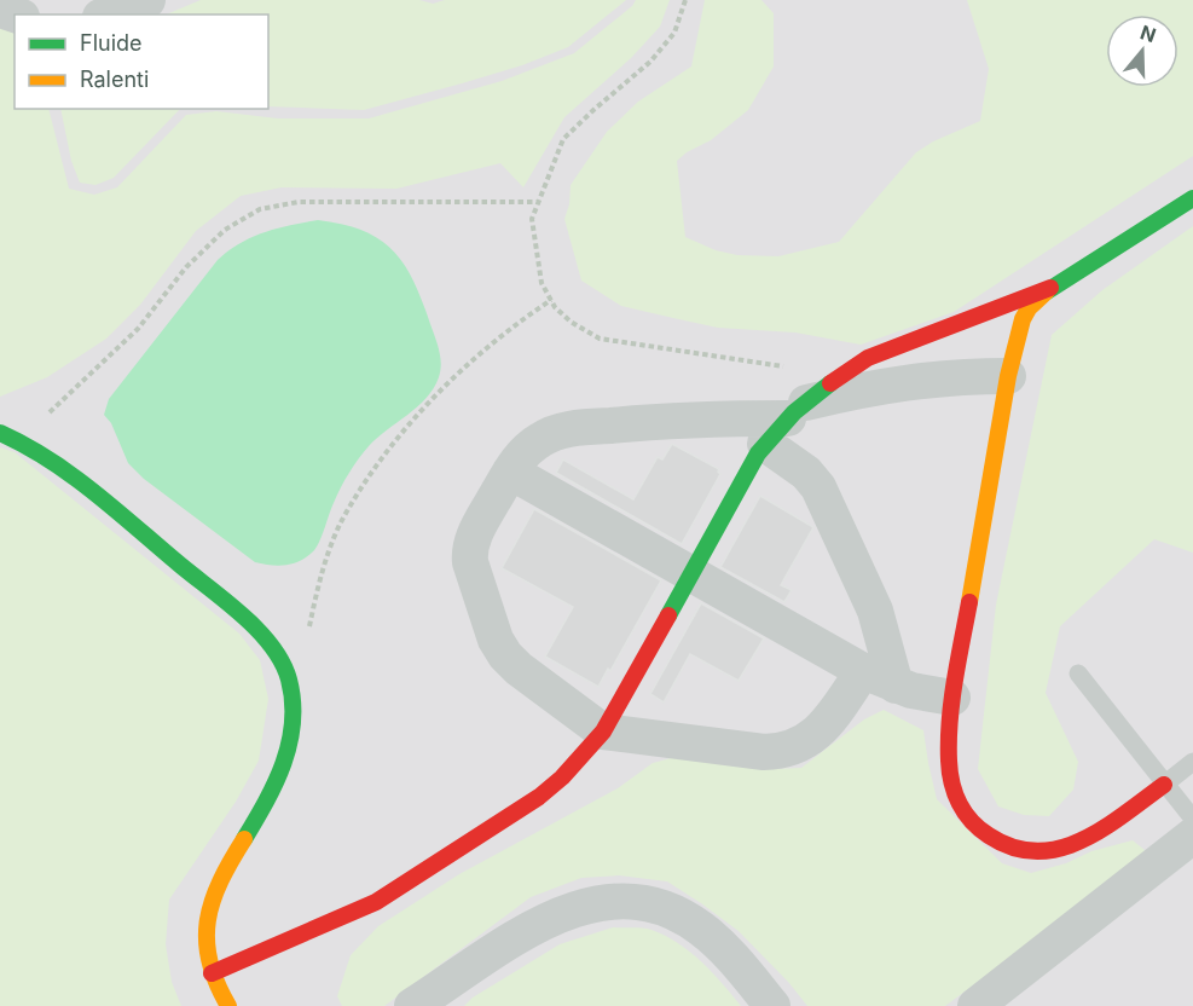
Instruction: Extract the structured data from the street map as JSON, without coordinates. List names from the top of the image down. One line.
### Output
{"legend":["Fluide","Ralenti"],"north":"top"}
